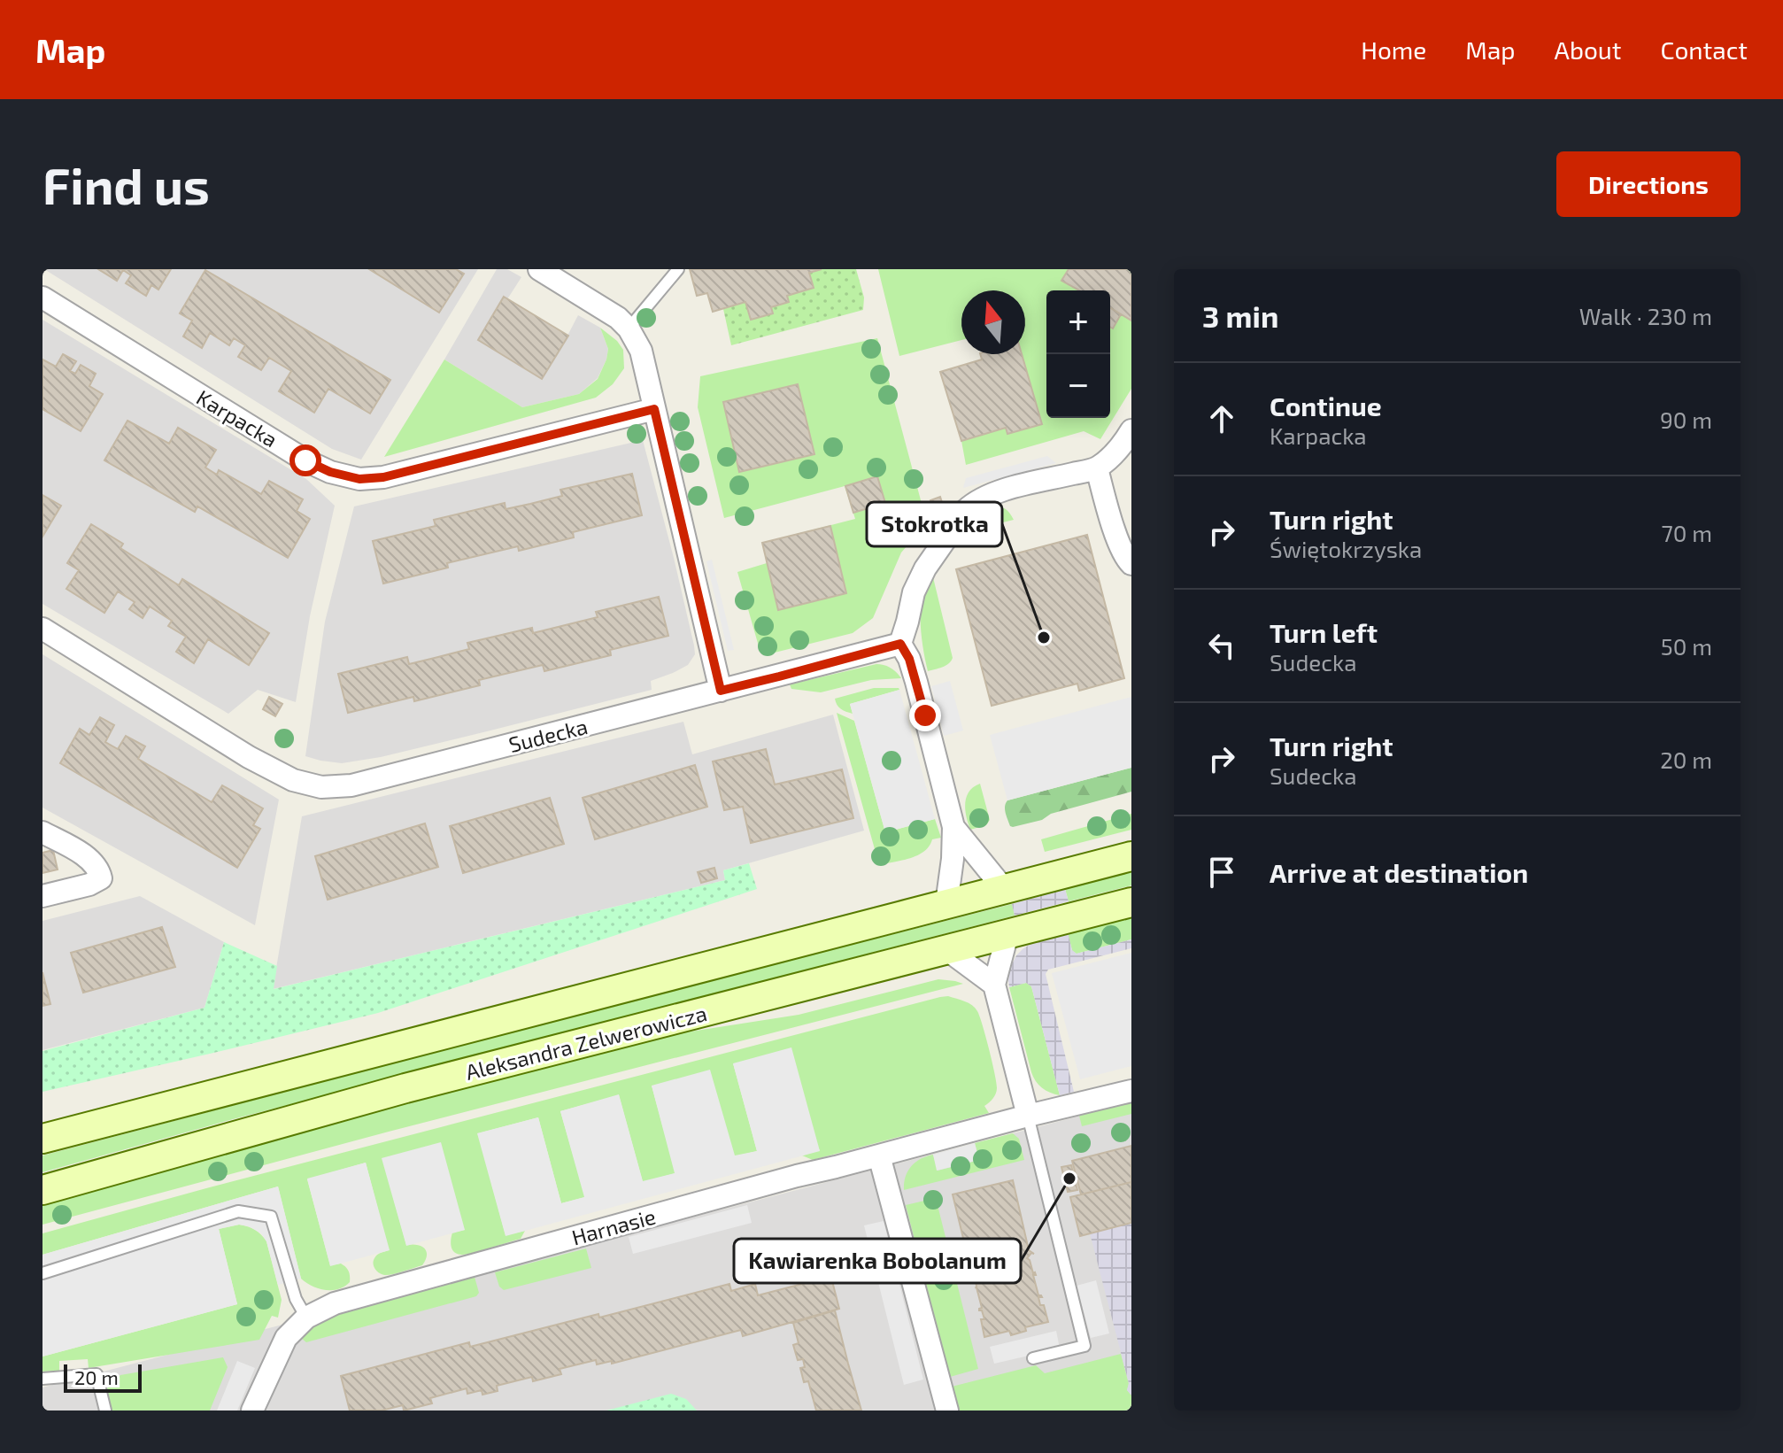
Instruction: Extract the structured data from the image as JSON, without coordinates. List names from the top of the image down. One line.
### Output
{"streets":{"street":["Karpacka","Sudecka","Aleksandra Zelwerowicza","Harnasie"]},"places":["Stokrotka","Kawiarenka Bobolanum"],"scale_bar":"20 m","north":"top","page":{"header":"Map","nav":["Home","Map","About","Contact"],"buttons":"Directions","title":"Find us","heading":["3 min","Walk · 230 m"],"map_buttons":["+","−"],"list":[["Continue","Karpacka","90 m"],["Turn right","Świętokrzyska","70 m"],["Turn left","Sudecka","50 m"],["Turn right","Sudecka","20 m"],"Arrive at destination"],"scale":"20 m"}}
